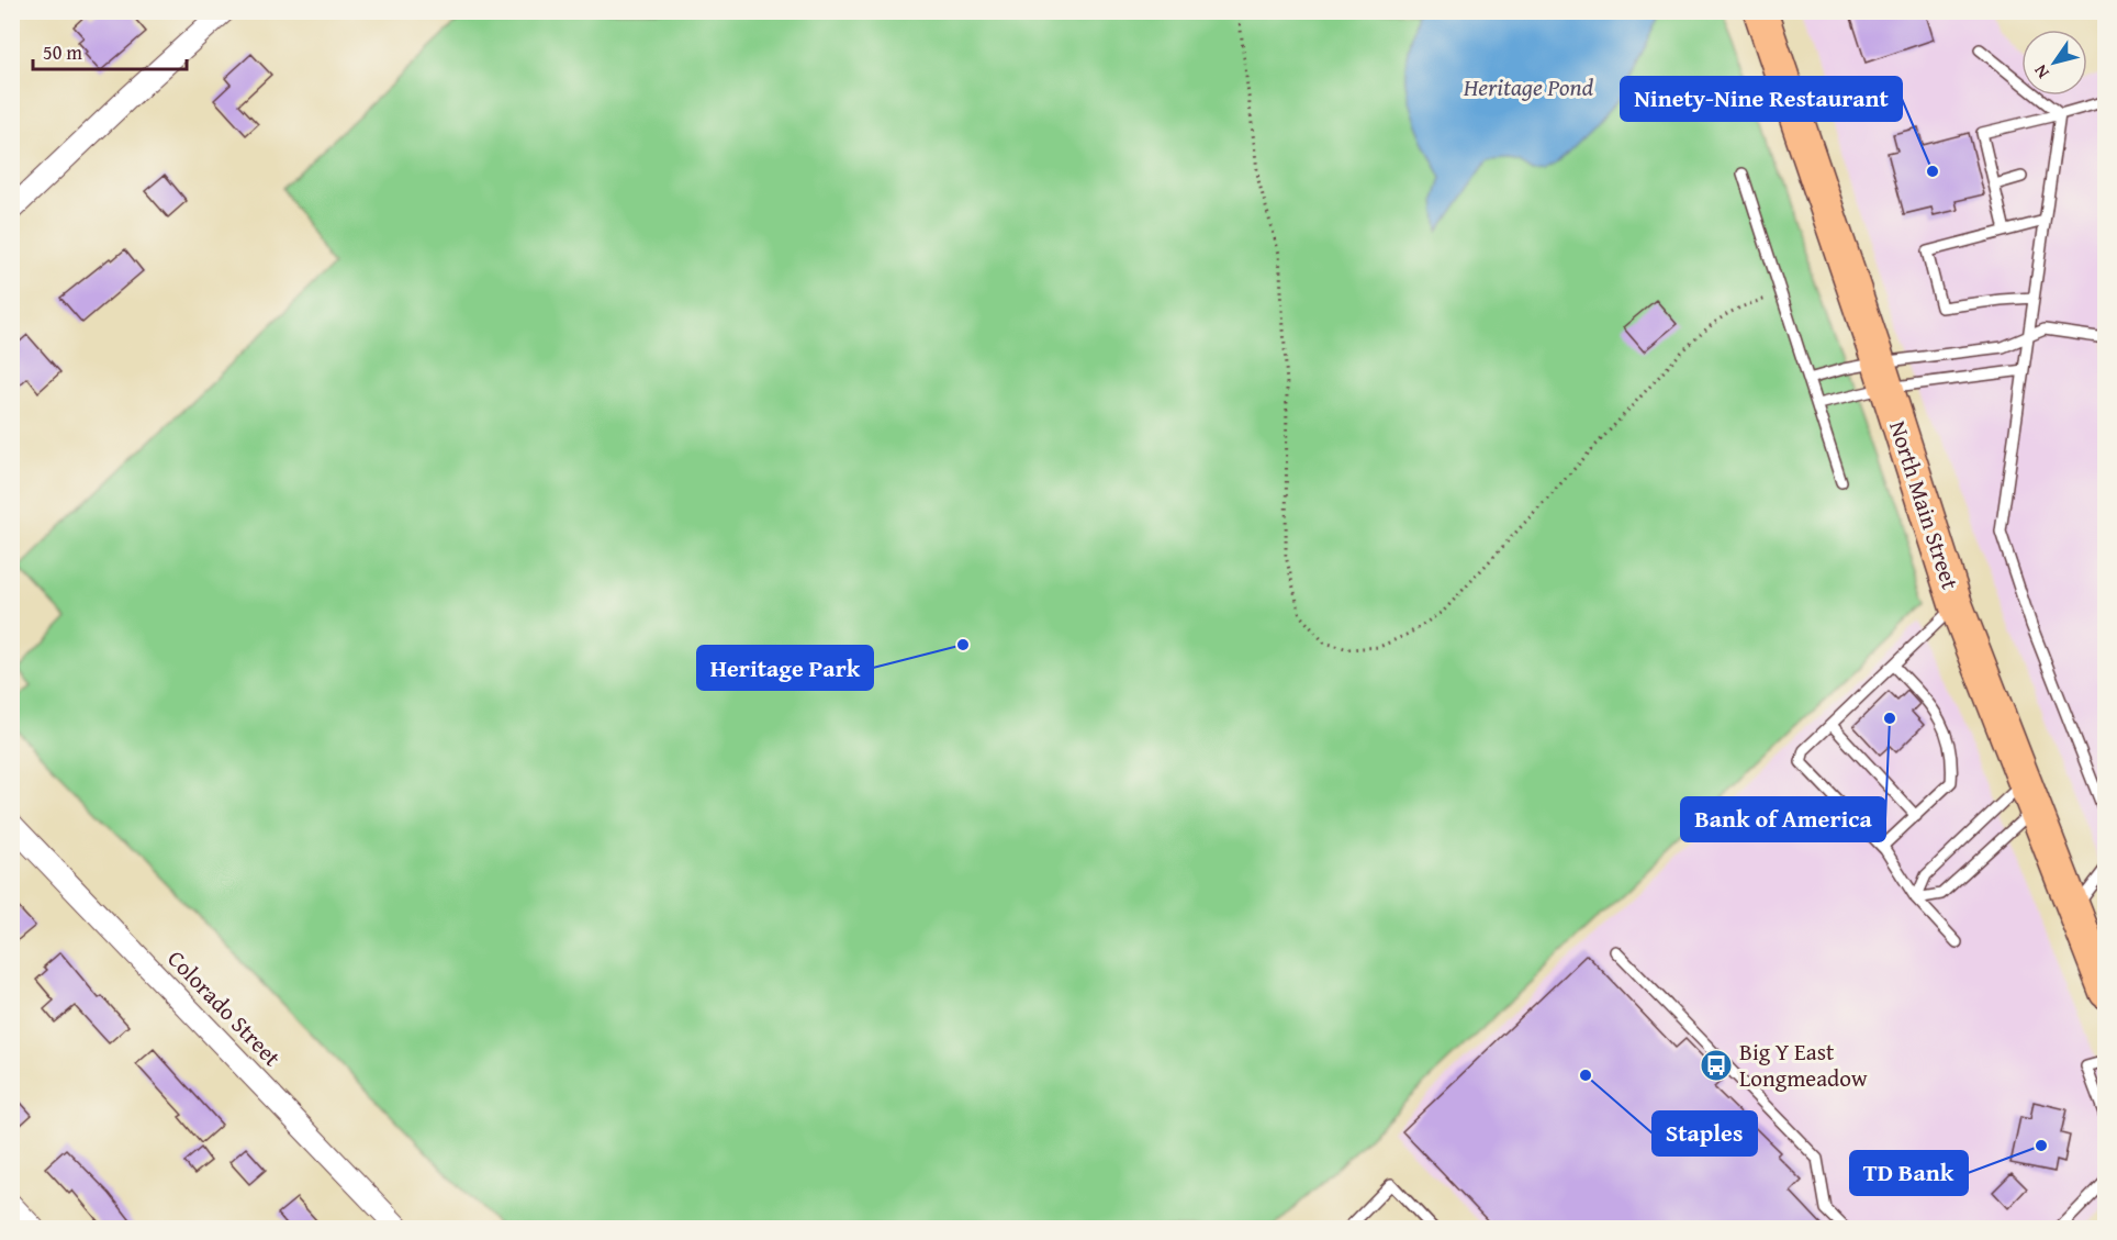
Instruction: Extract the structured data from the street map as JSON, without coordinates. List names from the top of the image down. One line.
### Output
{"streets":{"main road":["North Main Street"],"street":["Colorado Street"]},"water":["Heritage Pond"],"places":{"other":["Ninety-Nine Restaurant","Heritage Park","Bank of America","Staples","TD Bank"],"bus stop":["Big Y East Longmeadow"]},"scale_bar":"50 m","north":"bottom left"}
